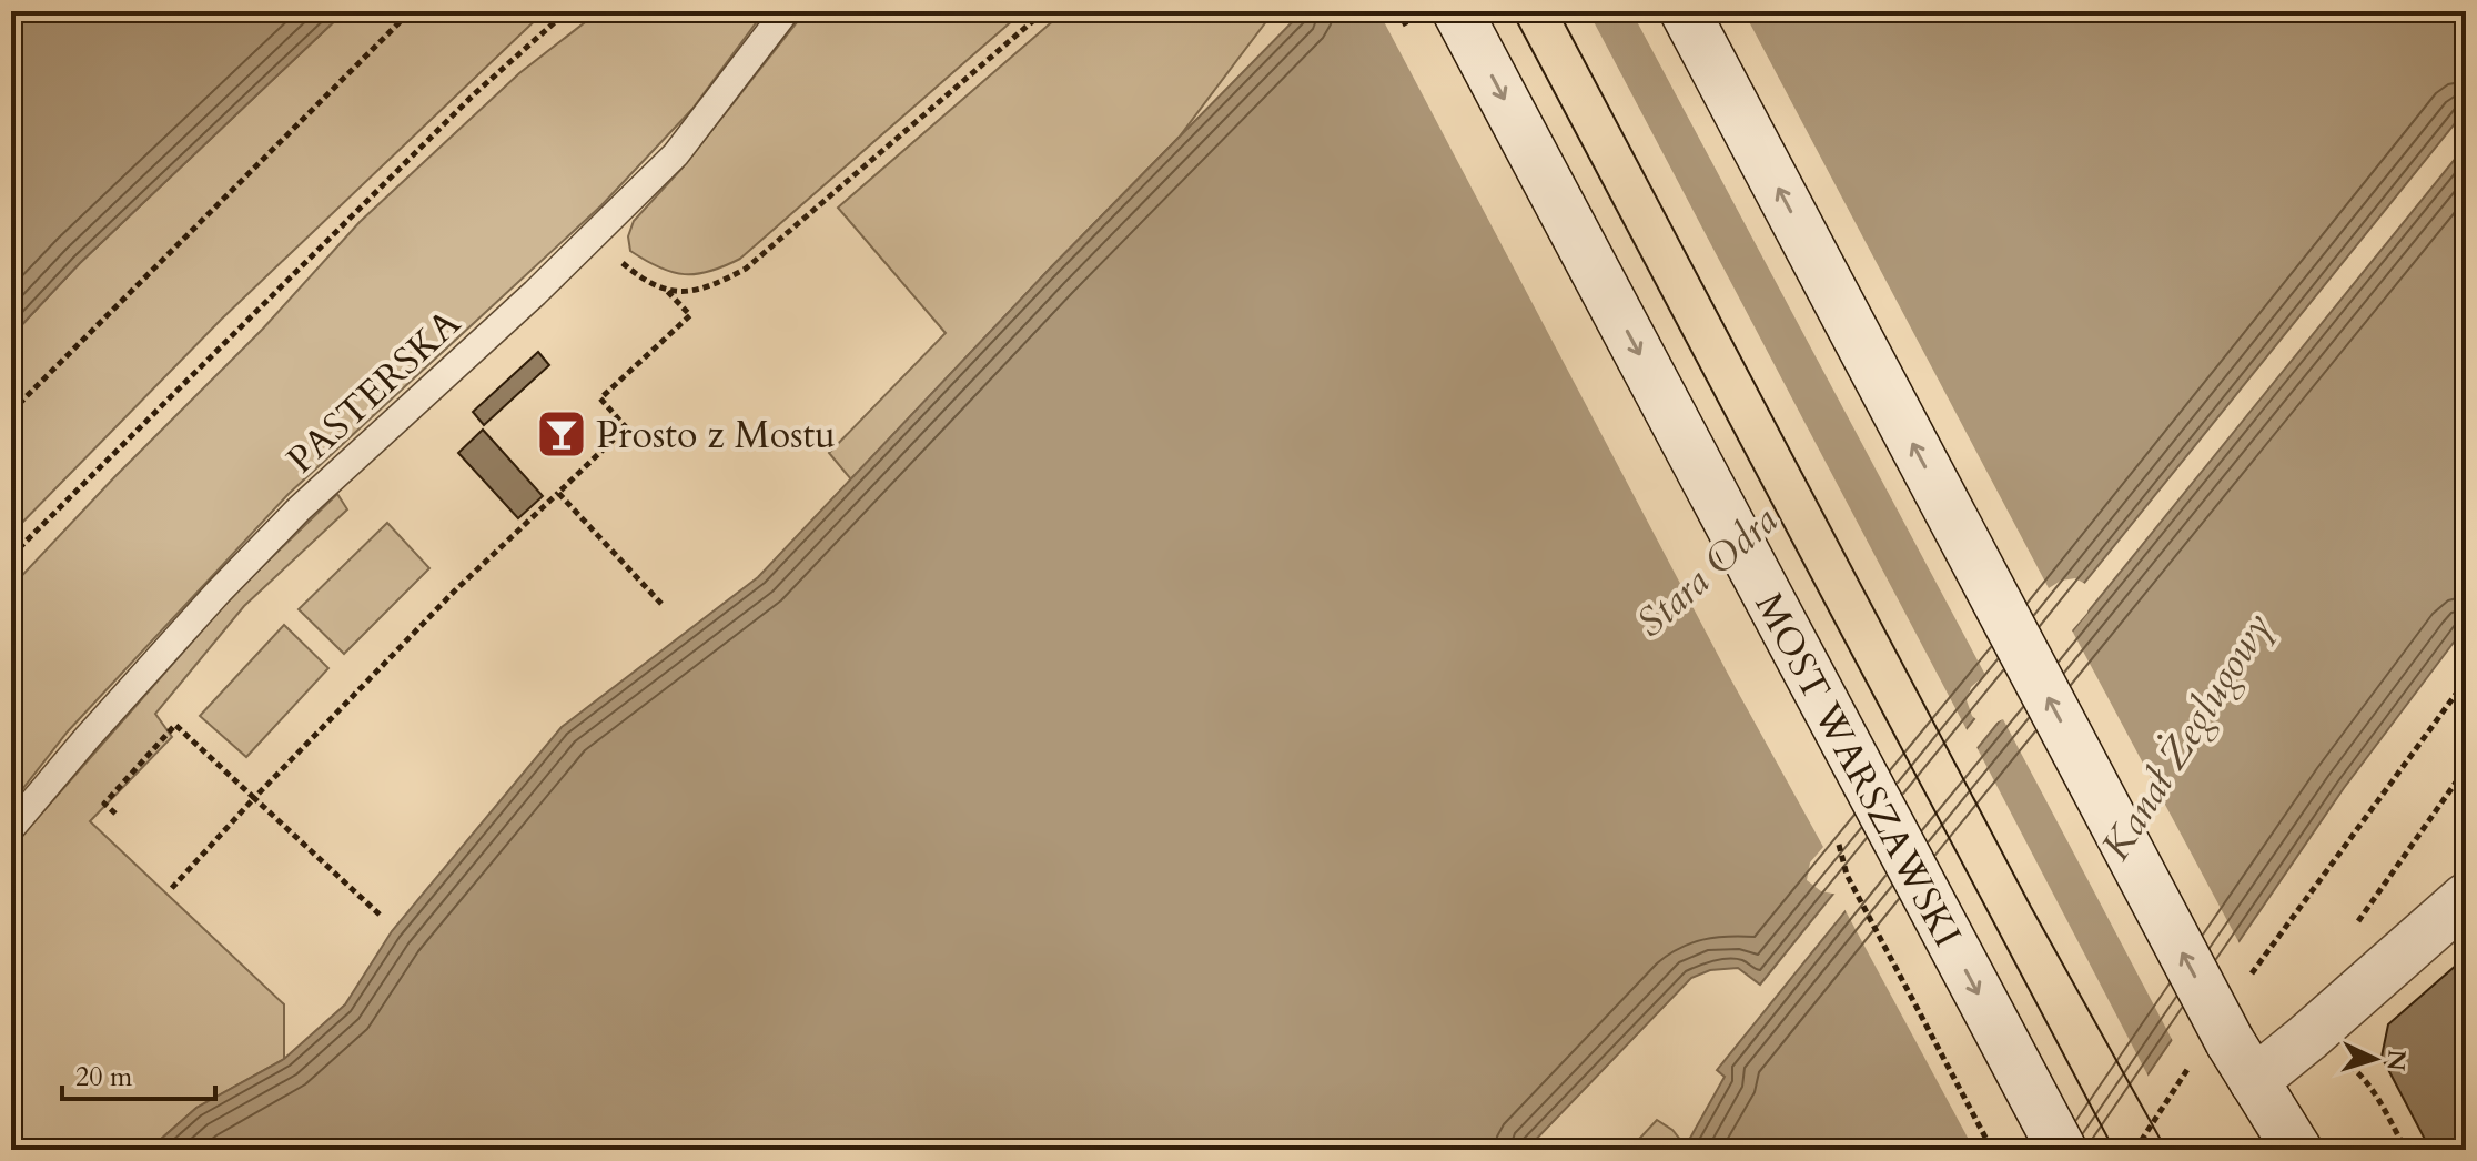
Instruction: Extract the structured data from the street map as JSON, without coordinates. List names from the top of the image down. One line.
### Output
{"streets":{"main road":["MOST WARSZAWSKI"],"lane":["PASTERSKA"]},"water":["Stara Odra","Kanał Żeglugowy"],"places":{"bar":["Prosto z Mostu"]},"scale_bar":"20 m","north":"right"}
